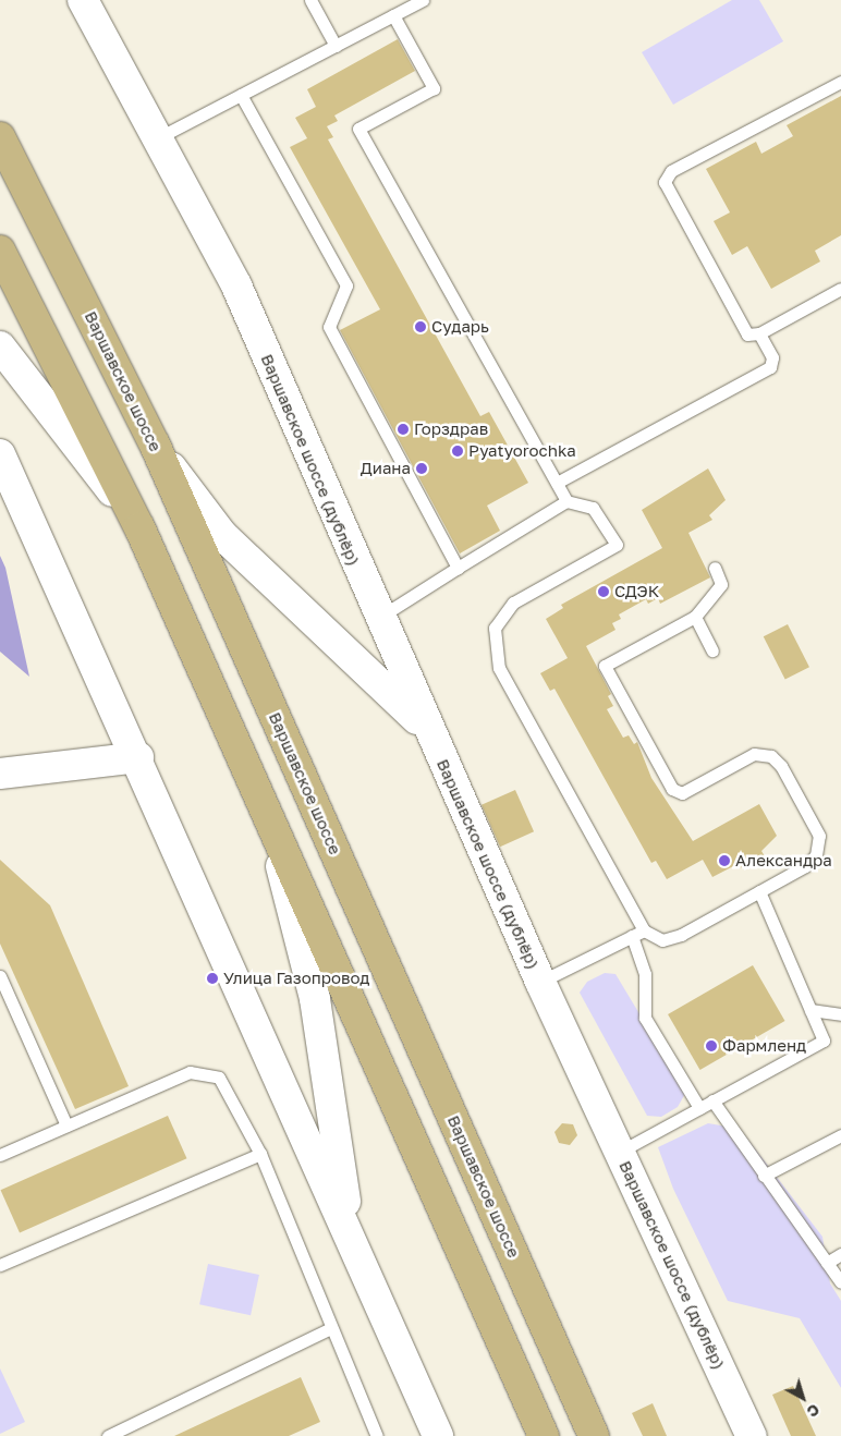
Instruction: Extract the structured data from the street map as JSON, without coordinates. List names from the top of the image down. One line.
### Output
{"streets":{"main road":["Варшавское шоссе","Варшавское шоссе (дублёр)"]},"places":["Сударь","Горздрав","Pyatyorochka","Диана","СДЭК","Александра","Улица Газопровод","Фармленд"],"north":"bottom right"}
